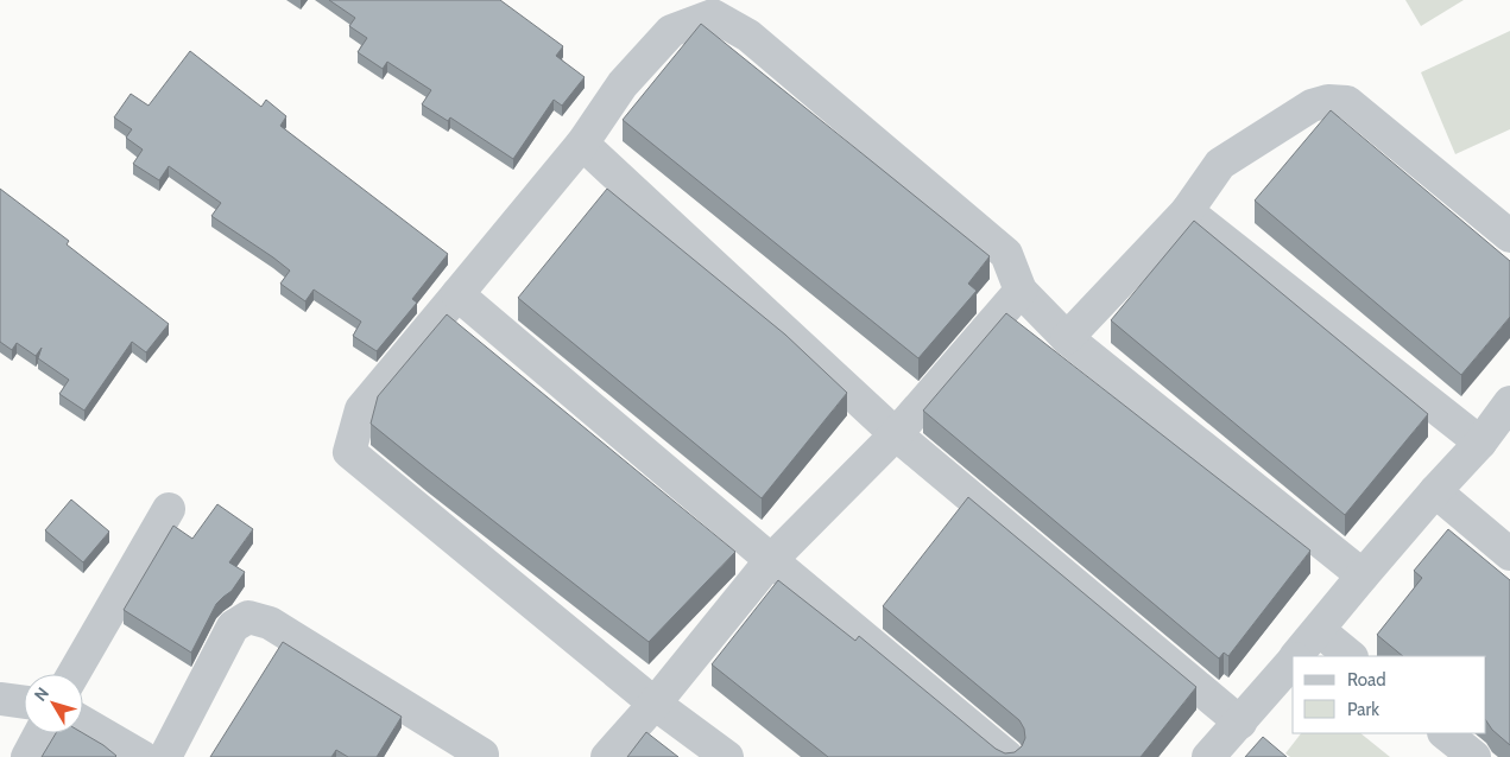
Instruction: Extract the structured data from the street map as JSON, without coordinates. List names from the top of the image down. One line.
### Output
{"legend":["Road","Park"],"north":"top left"}
